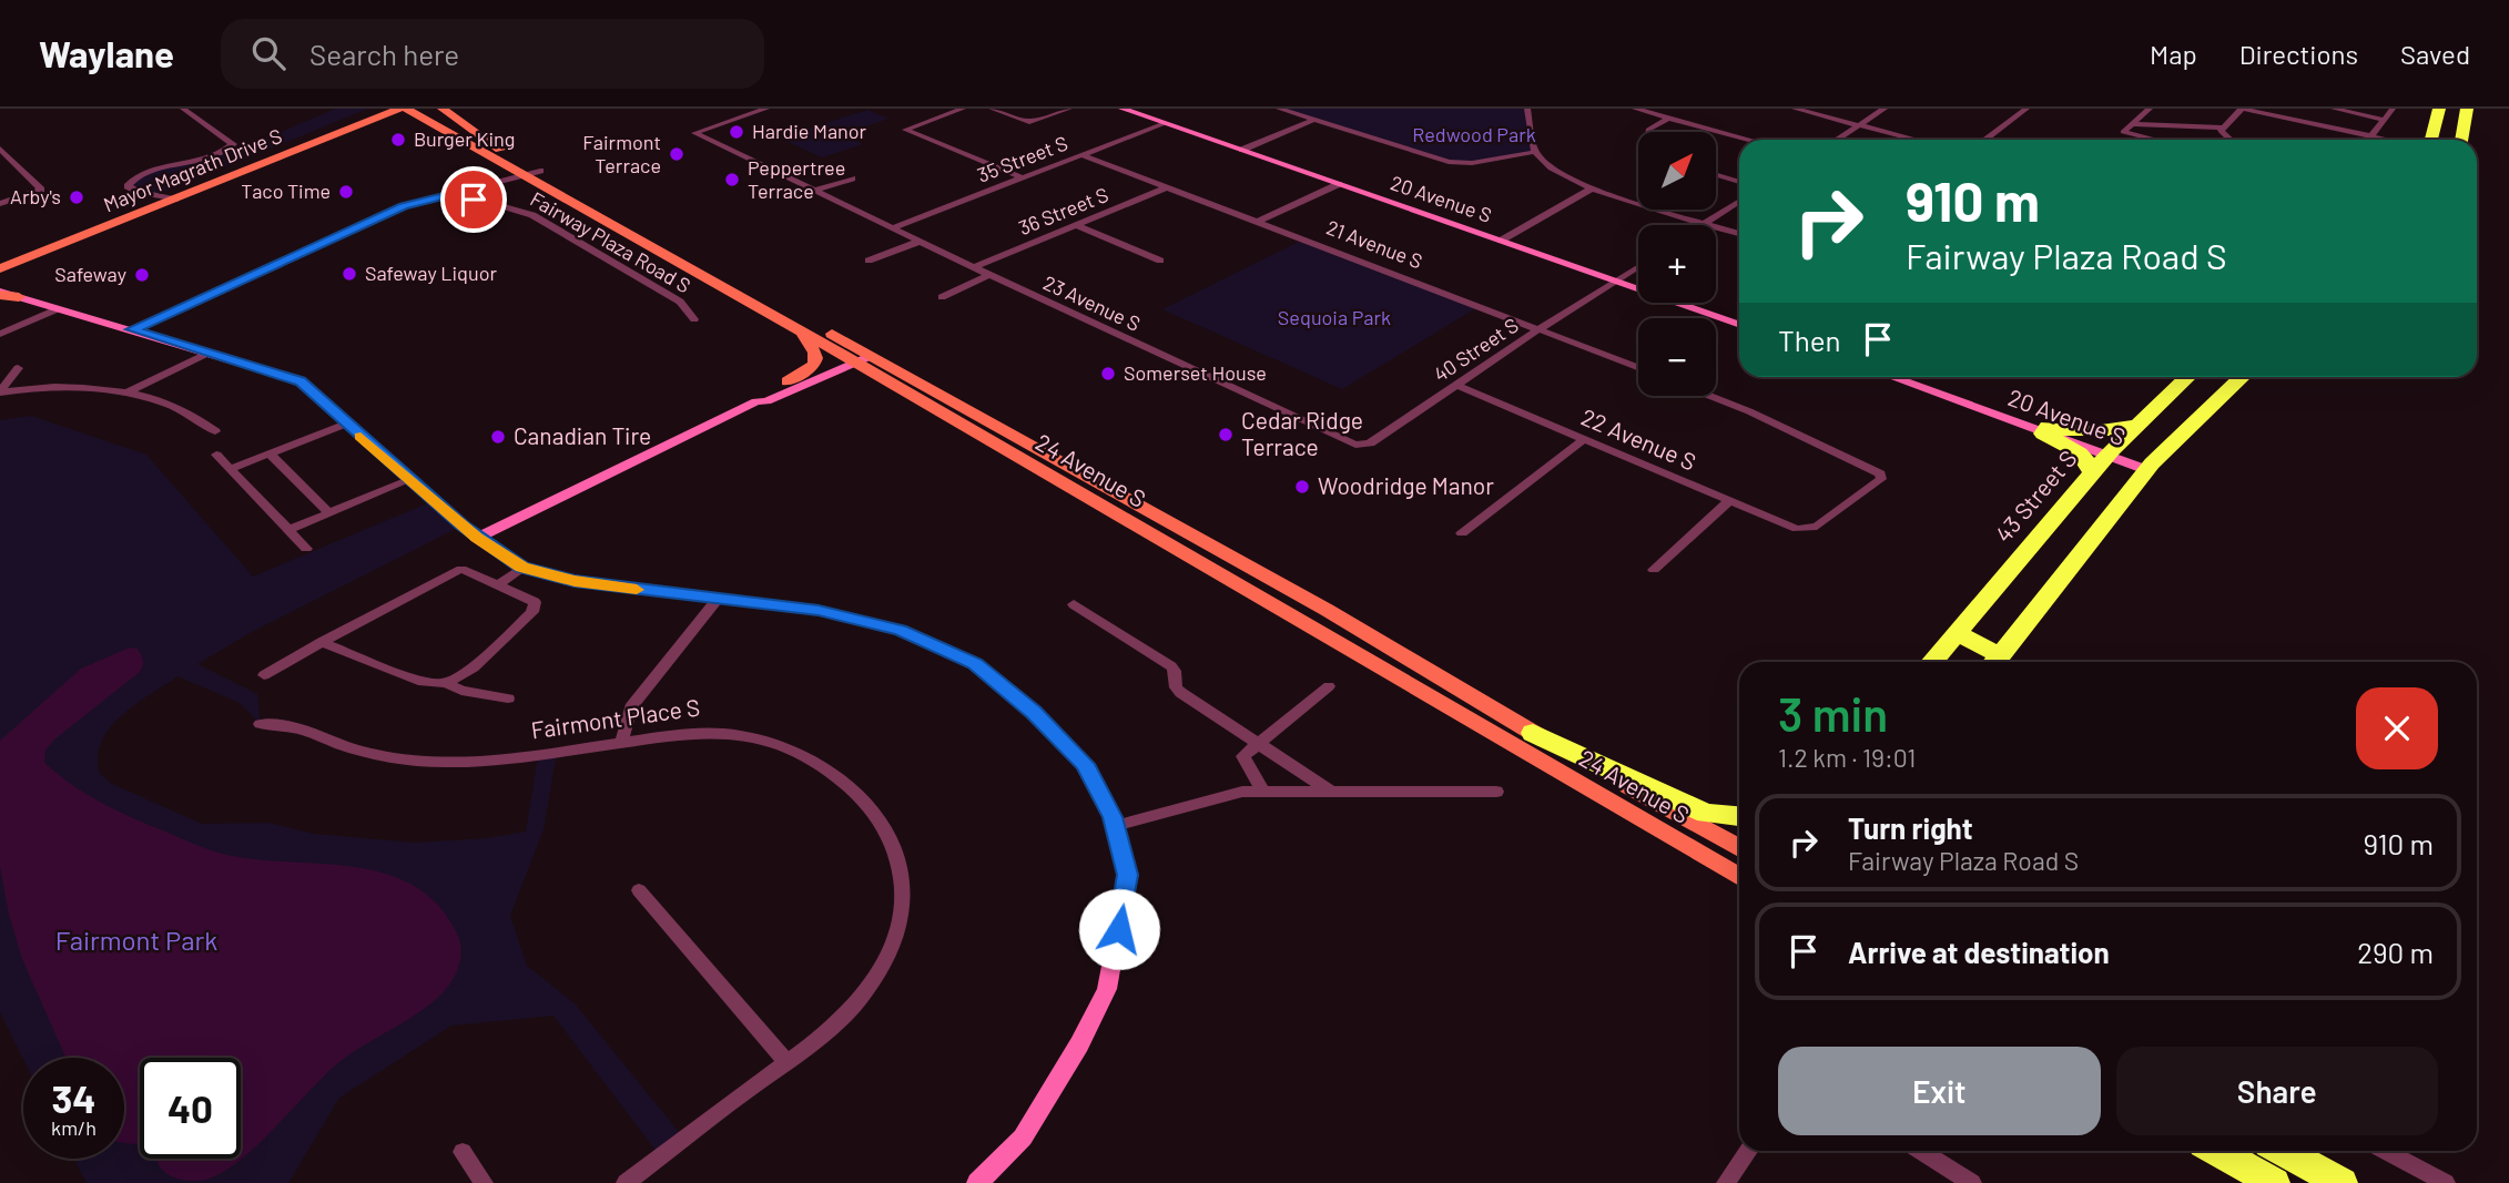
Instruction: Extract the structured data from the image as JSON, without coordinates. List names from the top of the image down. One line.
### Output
{"streets":{"highway":["43 Street S"],"main road":["Mayor Magrath Drive S","24 Avenue S"],"street":["35 Street S","20 Avenue S","36 Street S","Fairway Plaza Road S","21 Avenue S","23 Avenue S","40 Street S","22 Avenue S","Fairmont Place S"]},"crossings":[["35 Street S","20 Avenue S"],["35 Street S","21 Avenue S"],["35 Street S","23 Avenue S"],["Mayor Magrath Drive S","24 Avenue S"],["20 Avenue S","40 Street S"],["20 Avenue S","43 Street S"],["36 Street S","21 Avenue S"],["36 Street S","23 Avenue S"],["Fairway Plaza Road S","24 Avenue S"],["21 Avenue S","40 Street S"],["23 Avenue S","40 Street S"],["40 Street S","22 Avenue S"]],"parks":["Redwood Park","Sequoia Park","Fairmont Park"],"places":["Hardie Manor","Burger King","Fairmont Terrace","Peppertree Terrace","Taco Time","Arby's","Safeway Liquor","Safeway","Somerset House","Cedar Ridge Terrace","Canadian Tire","Woodridge Manor"],"north":"top right","page":{"header":"Waylane","search":"Search here","nav":["Map","Directions","Saved"],"map_buttons":["+","−"],"turn":["910 m","Fairway Plaza Road S"],"then":"Then","heading":["3 min","1.2 km · 19:01"],"list":[{"name":"Turn right","note":"Fairway Plaza Road S","value":"910 m"},{"name":"Arrive at destination","value":"290 m"}],"buttons":["Exit","Share"],"speed":"34 km/h","limit":"40"}}
